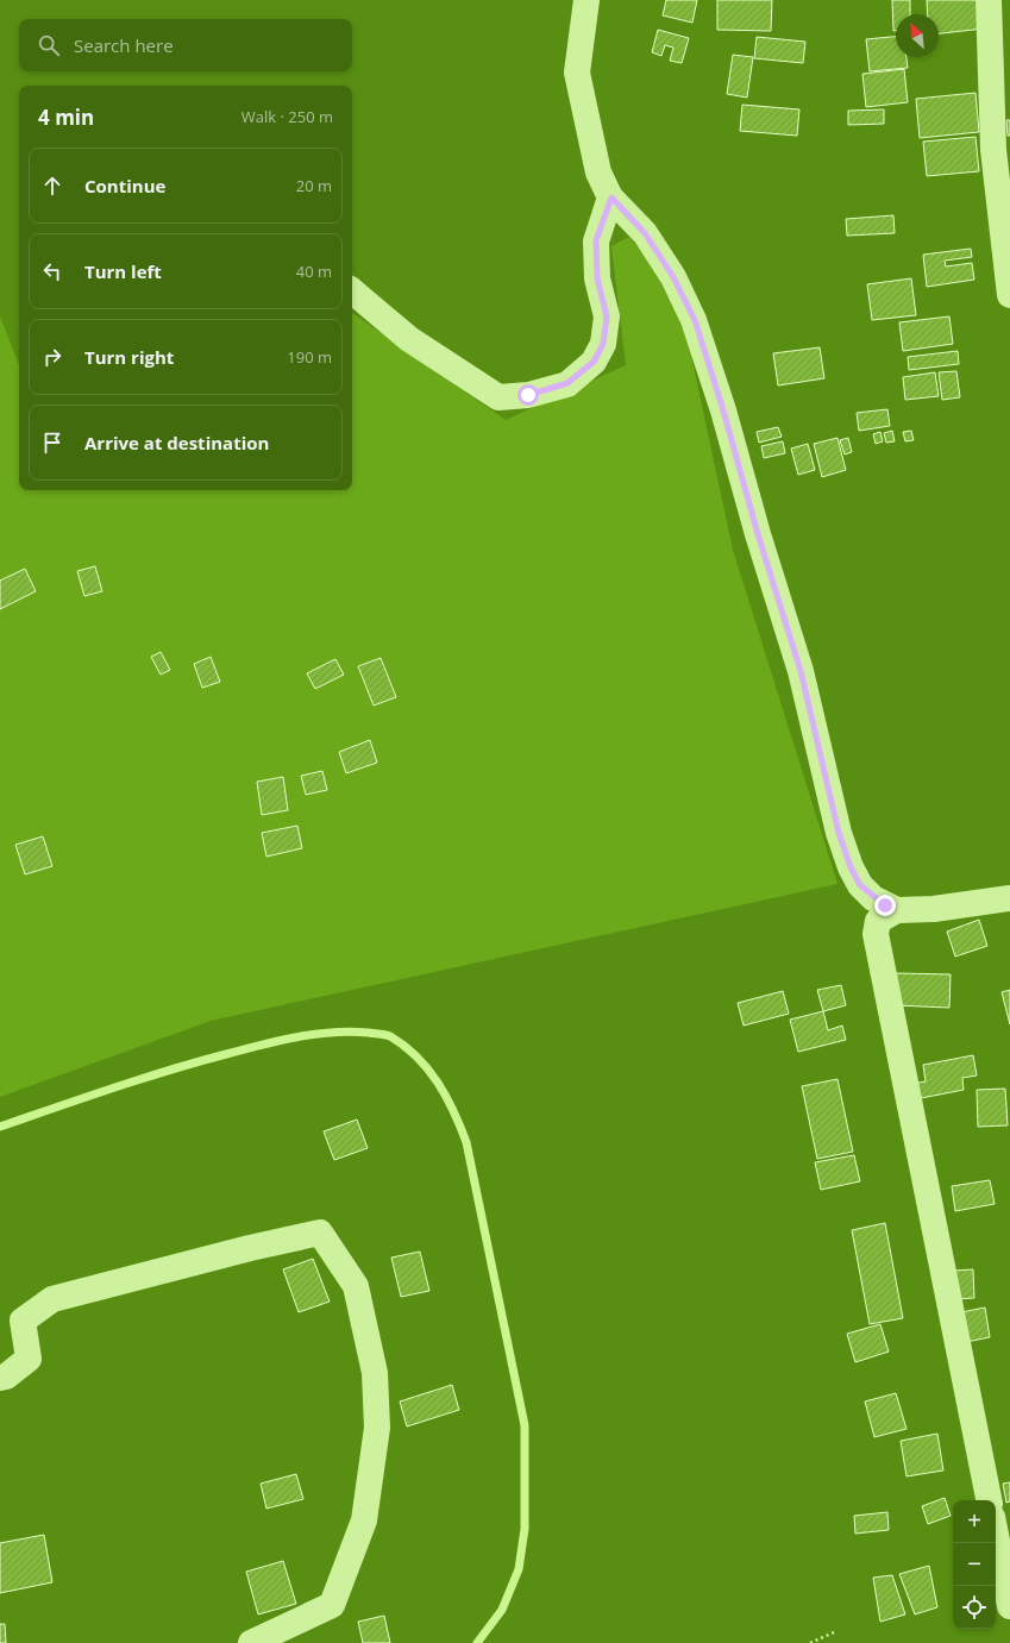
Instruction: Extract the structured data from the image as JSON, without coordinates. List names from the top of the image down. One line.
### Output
{"north":"top left","page":{"search":"Search here","heading":["4 min","Walk · 250 m"],"list":[["Continue","20 m"],["Turn left","40 m"],["Turn right","190 m"],"Arrive at destination"],"map_buttons":["+","−"]}}
